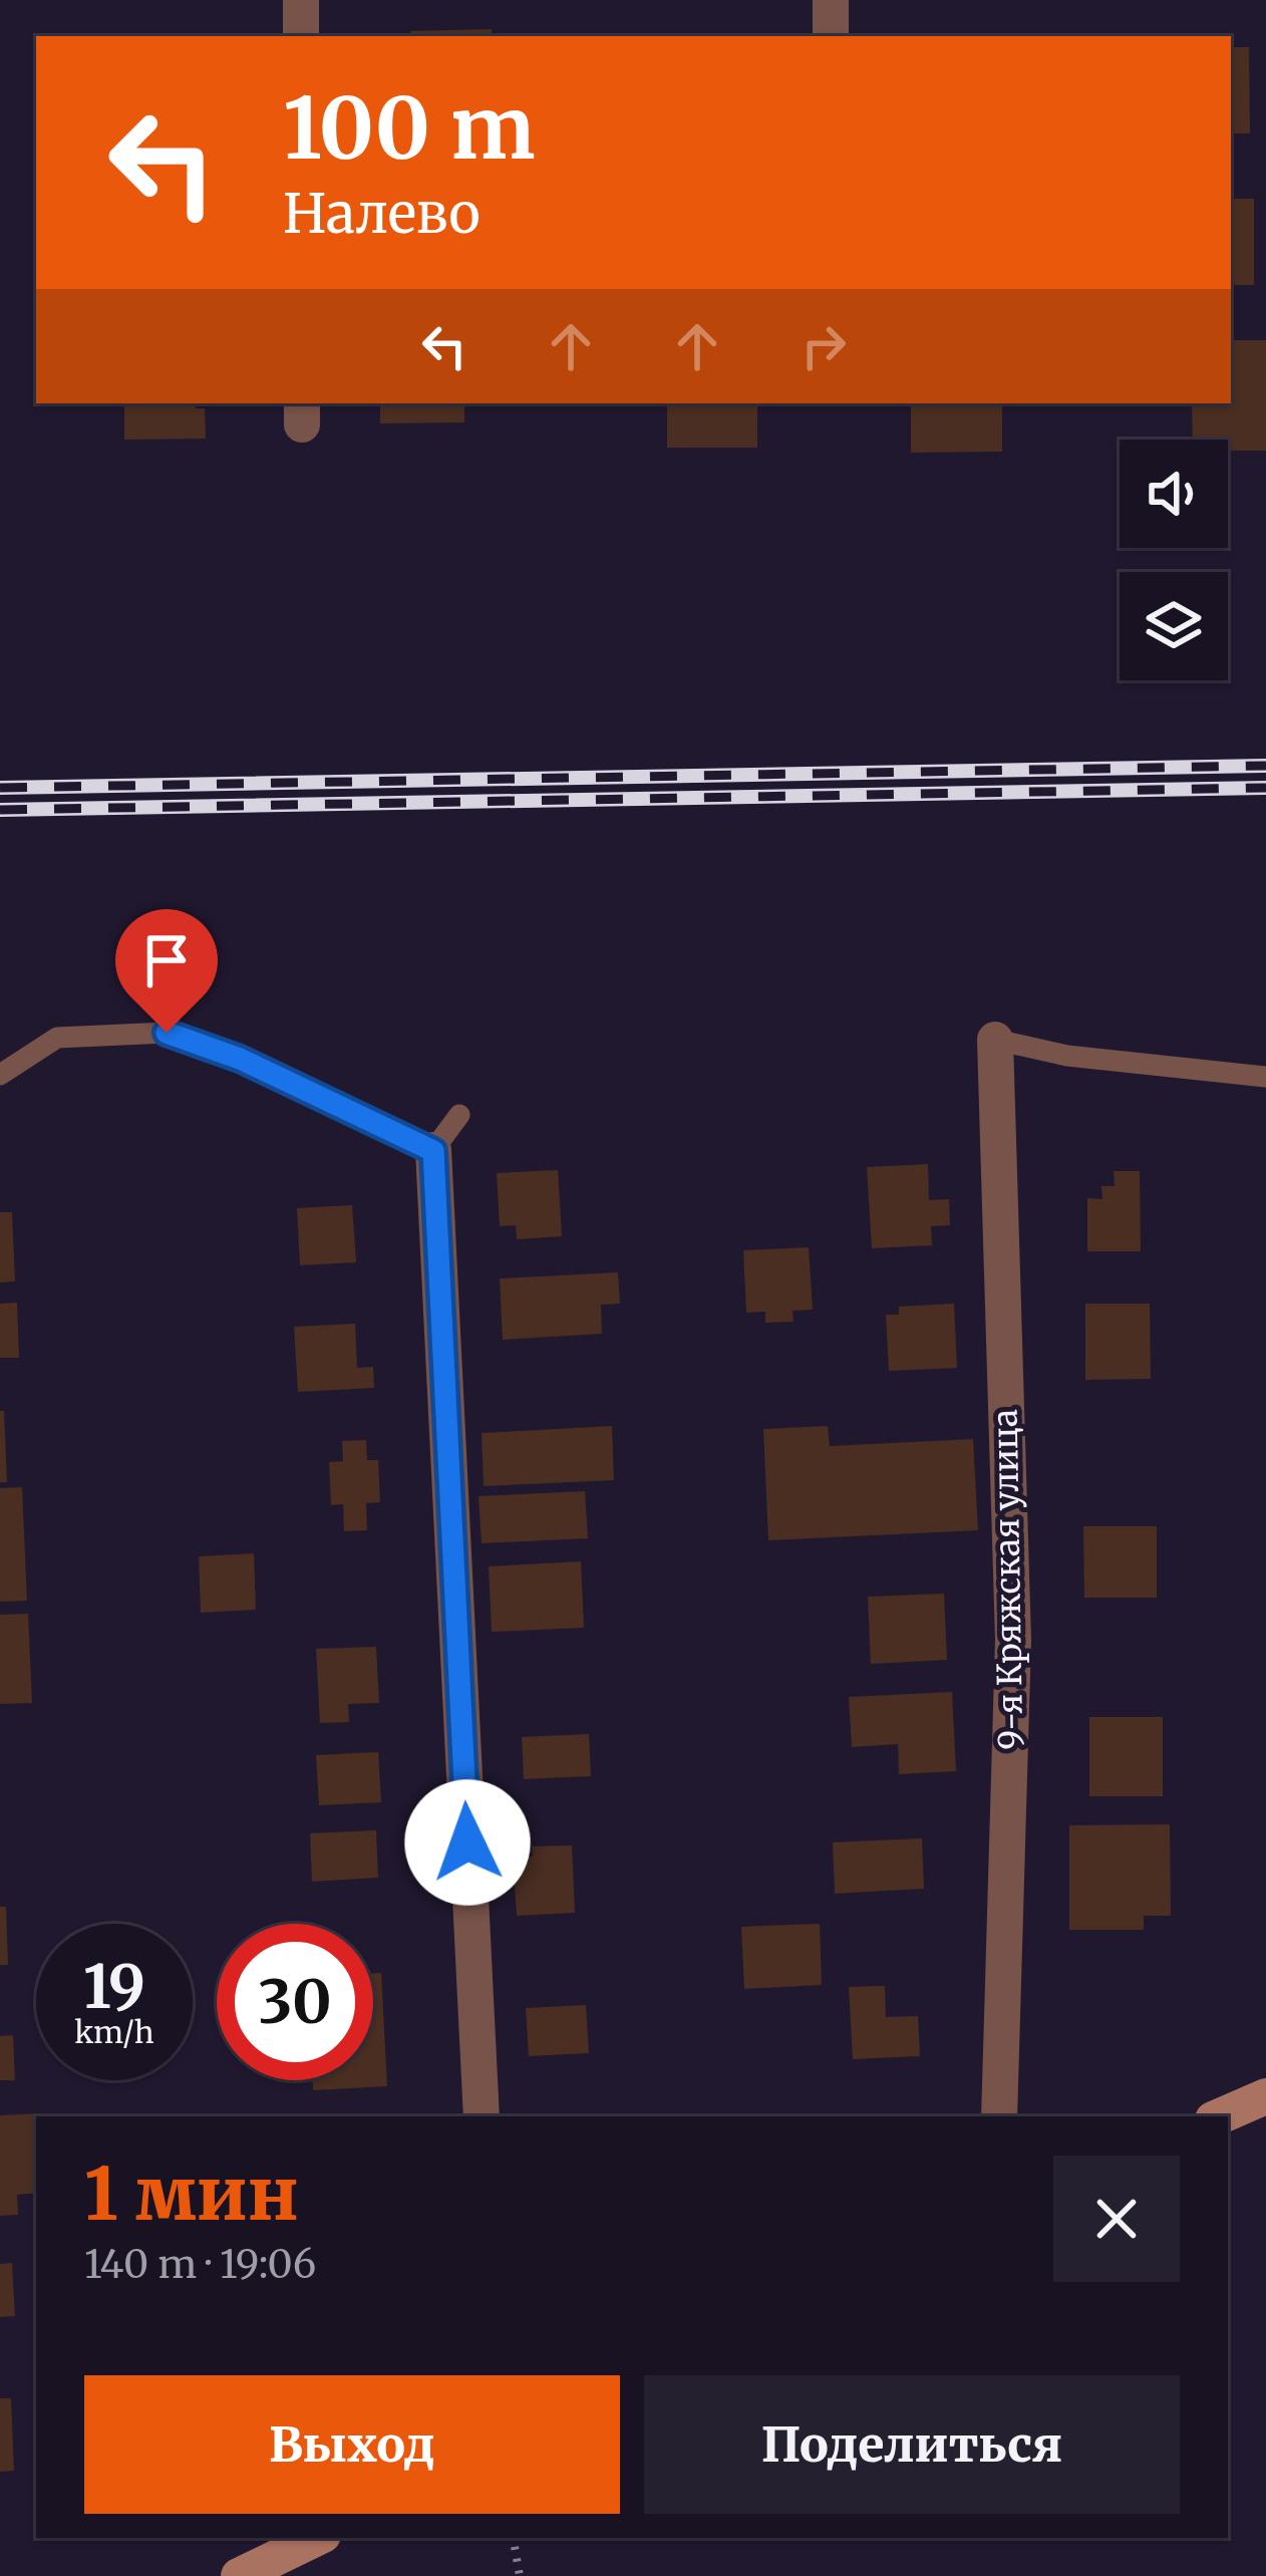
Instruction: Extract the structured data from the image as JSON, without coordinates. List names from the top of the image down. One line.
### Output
{"streets":{"street":["9-я Кряжская улица"]},"page":{"turn":["100 m","Налево"],"speed":"19 km/h","limit":"30","heading":["1 мин","140 m · 19:06"],"buttons":["Выход","Поделиться"]}}
